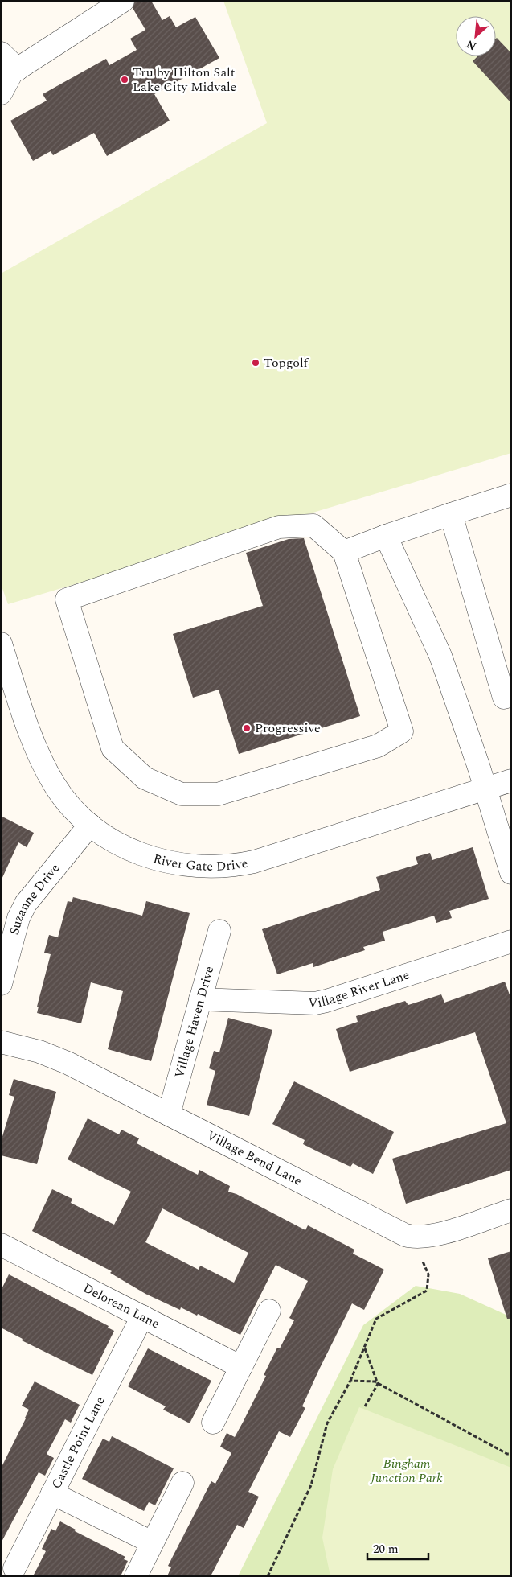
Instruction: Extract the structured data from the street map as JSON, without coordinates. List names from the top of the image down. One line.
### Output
{"streets":{"street":["River Gate Drive","Suzanne Drive","Village River Lane","Village Haven Drive","Village Bend Lane","Delorean Lane","Castle Point Lane"]},"crossings":[["River Gate Drive","Suzanne Drive"],["Village River Lane","Village Haven Drive"],["Village Haven Drive","Village Bend Lane"],["Delorean Lane","Castle Point Lane"]],"parks":["Bingham Junction Park"],"places":["Tru by Hilton Salt Lake City Midvale","Topgolf","Progressive"],"scale_bar":"20 m","north":"bottom left"}
